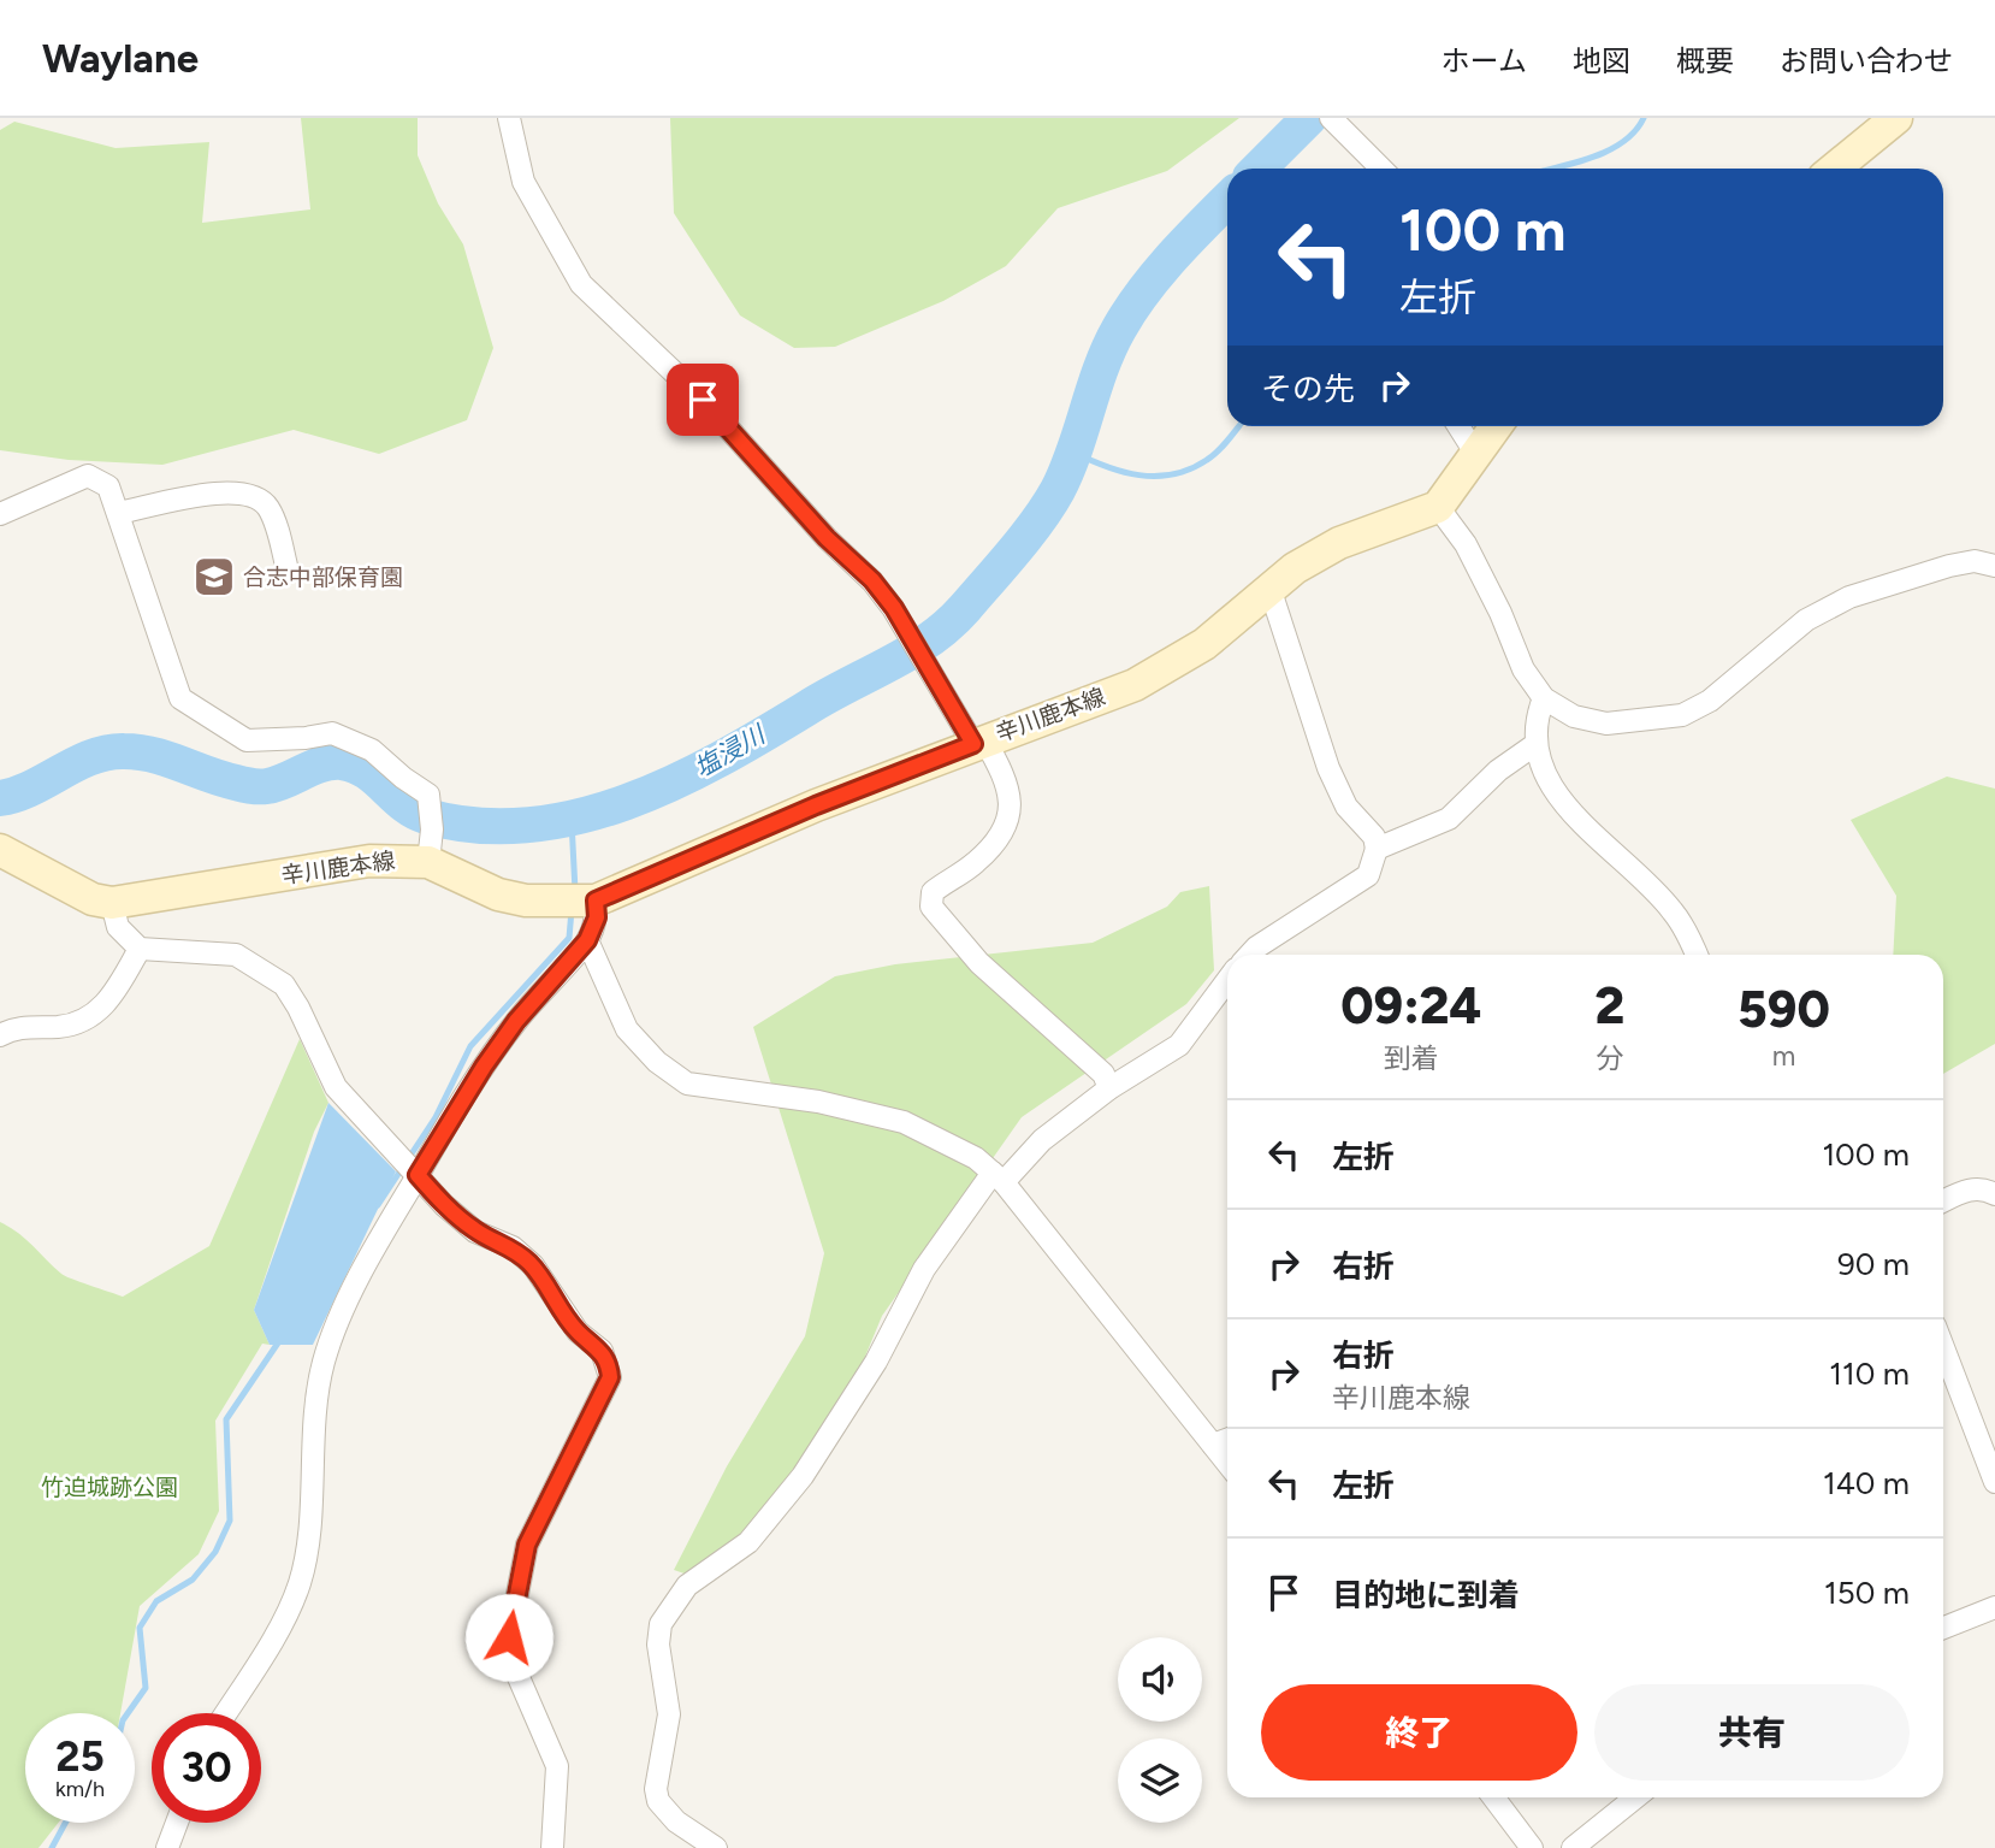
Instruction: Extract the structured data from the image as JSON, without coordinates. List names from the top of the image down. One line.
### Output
{"streets":{"main road":["辛川鹿本線"]},"water":["塩浸川"],"parks":["竹迫城跡公園"],"places":{"school or university":["合志中部保育園"]},"page":{"header":"Waylane","nav":["ホーム","地図","概要","お問い合わせ"],"turn":["100 m","左折"],"then":"その先","eta":["09:24","到着","2","分","590","m"],"list":[{"name":"左折","value":"100 m"},{"name":"右折","value":"90 m"},{"name":"右折","note":"辛川鹿本線","value":"110 m"},{"name":"左折","value":"140 m"},{"name":"目的地に到着","value":"150 m"}],"buttons":["終了","共有"],"speed":"25 km/h","limit":"30"}}
